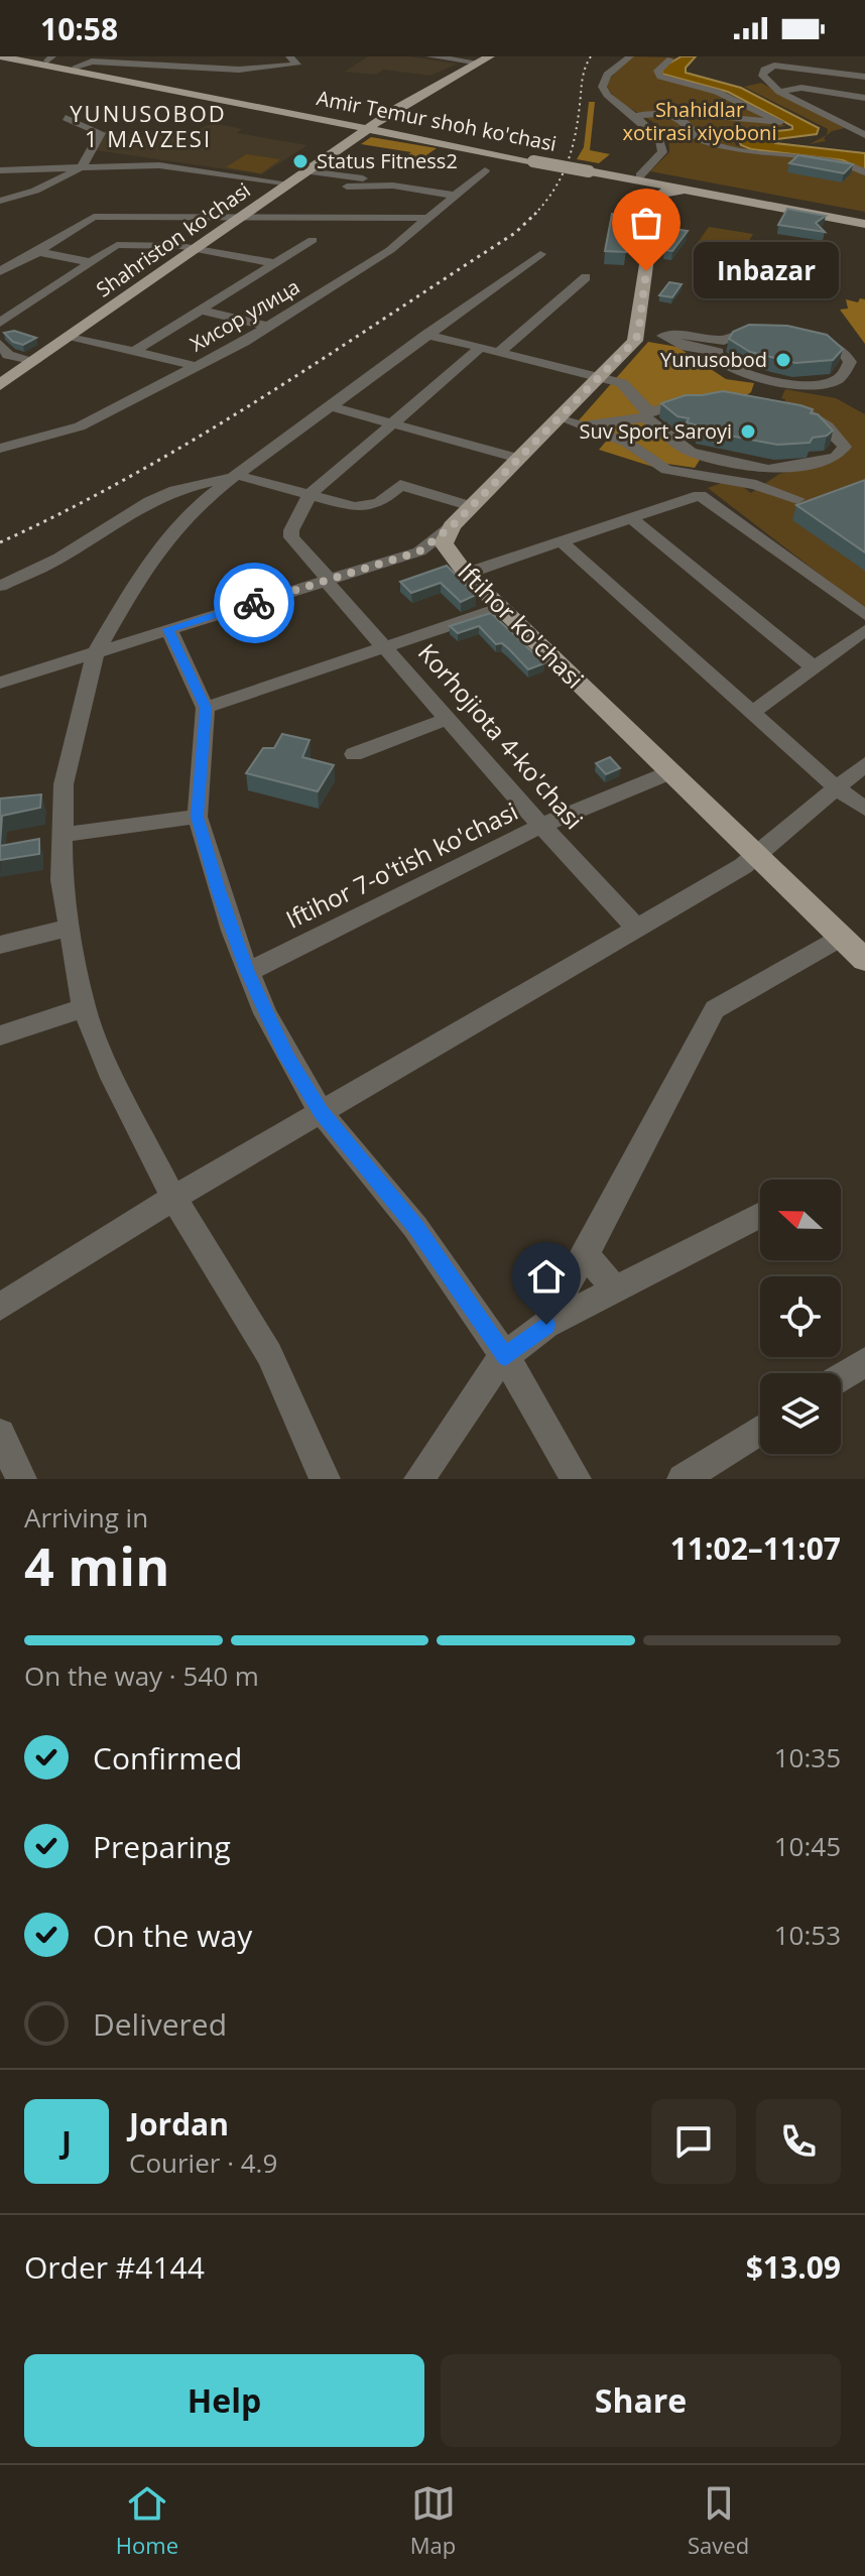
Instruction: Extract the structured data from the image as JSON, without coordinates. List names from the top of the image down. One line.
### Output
{"streets":{"main road":["Amir Temur shoh ko'chasi","Shahriston ko'chasi","Iftihor ko'chasi"],"street":["Хисор улица","Korhojiota 4-ko'chasi","Iftihor 7-o'tish ko'chasi"]},"crossings":[["Amir Temur shoh ko'chasi","Shahriston ko'chasi"],["Iftihor ko'chasi","Iftihor 7-o'tish ko'chasi"],["Korhojiota 4-ko'chasi","Iftihor 7-o'tish ko'chasi"]],"districts":["YUNUSOBOD 1 MAVZESI"],"parks":["Shahidlar xotirasi xiyoboni"],"places":["Status Fitness2","Inbazar","Yunusobod","Suv Sport Saroyi"],"north":"left","page":{"status":"10:58","bubble":"Inbazar","heading":["4 min","Arriving in","11:02–11:07"],"panel":["Jordan","Courier · 4.9","Order #4144","$13.09"],"bar":"On the way · 540 m","list":[["Confirmed","10:35"],["Preparing","10:45"],["On the way","10:53"],"Delivered"],"round":"J","buttons":["Help","Share"],"tabs":["Home","Map","Saved"]}}
